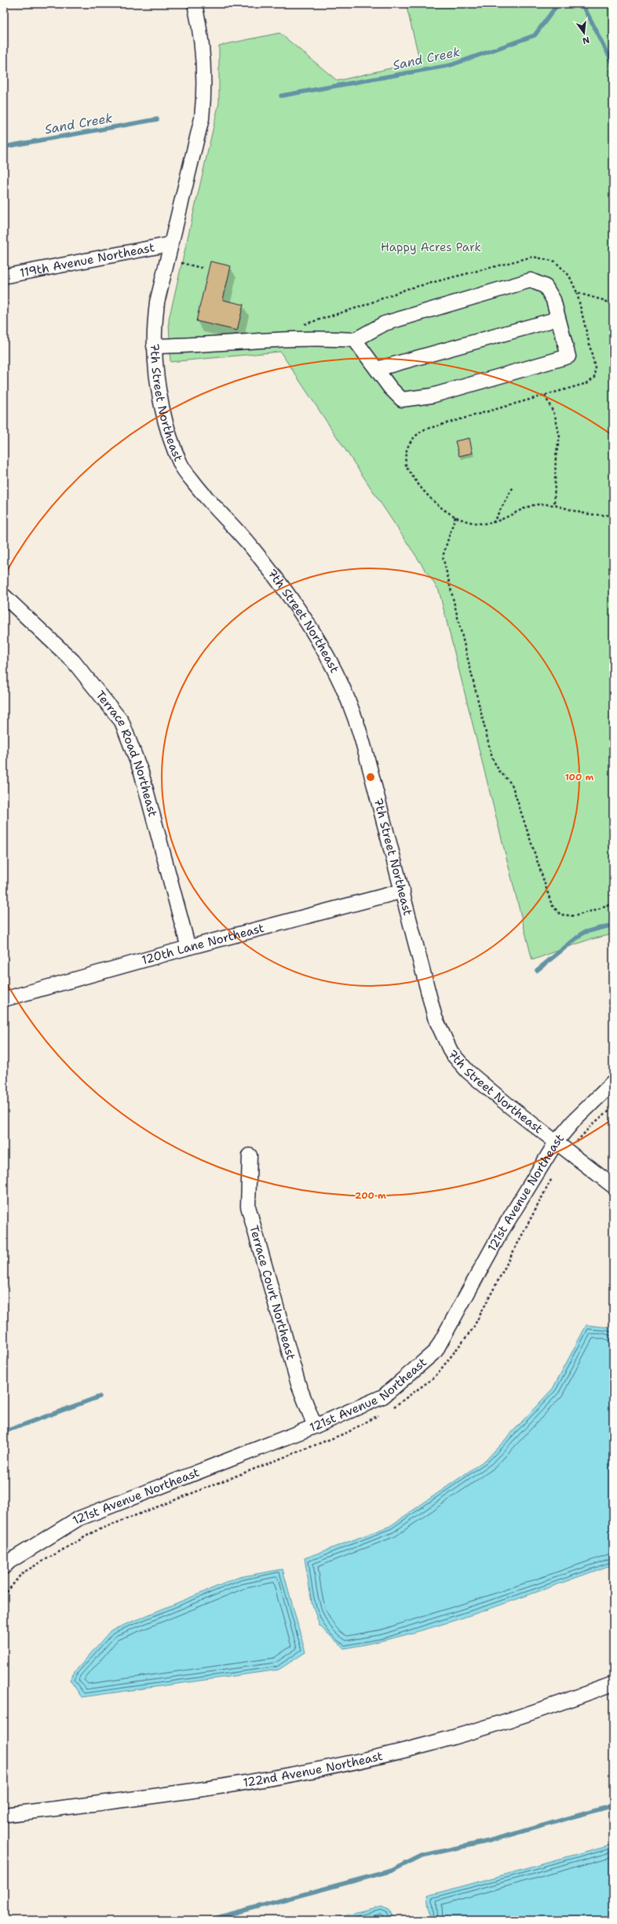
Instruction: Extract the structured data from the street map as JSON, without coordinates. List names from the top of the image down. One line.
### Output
{"streets":{"street":["119th Avenue Northeast","7th Street Northeast","Terrace Road Northeast","120th Lane Northeast","121st Avenue Northeast","Terrace Court Northeast","122nd Avenue Northeast"]},"crossings":[["119th Avenue Northeast","7th Street Northeast"],["7th Street Northeast","120th Lane Northeast"],["7th Street Northeast","121st Avenue Northeast"],["Terrace Road Northeast","120th Lane Northeast"],["121st Avenue Northeast","Terrace Court Northeast"]],"water":["Sand Creek"],"parks":["Happy Acres Park"],"north":"bottom","rings":["100 m","200 m"]}
